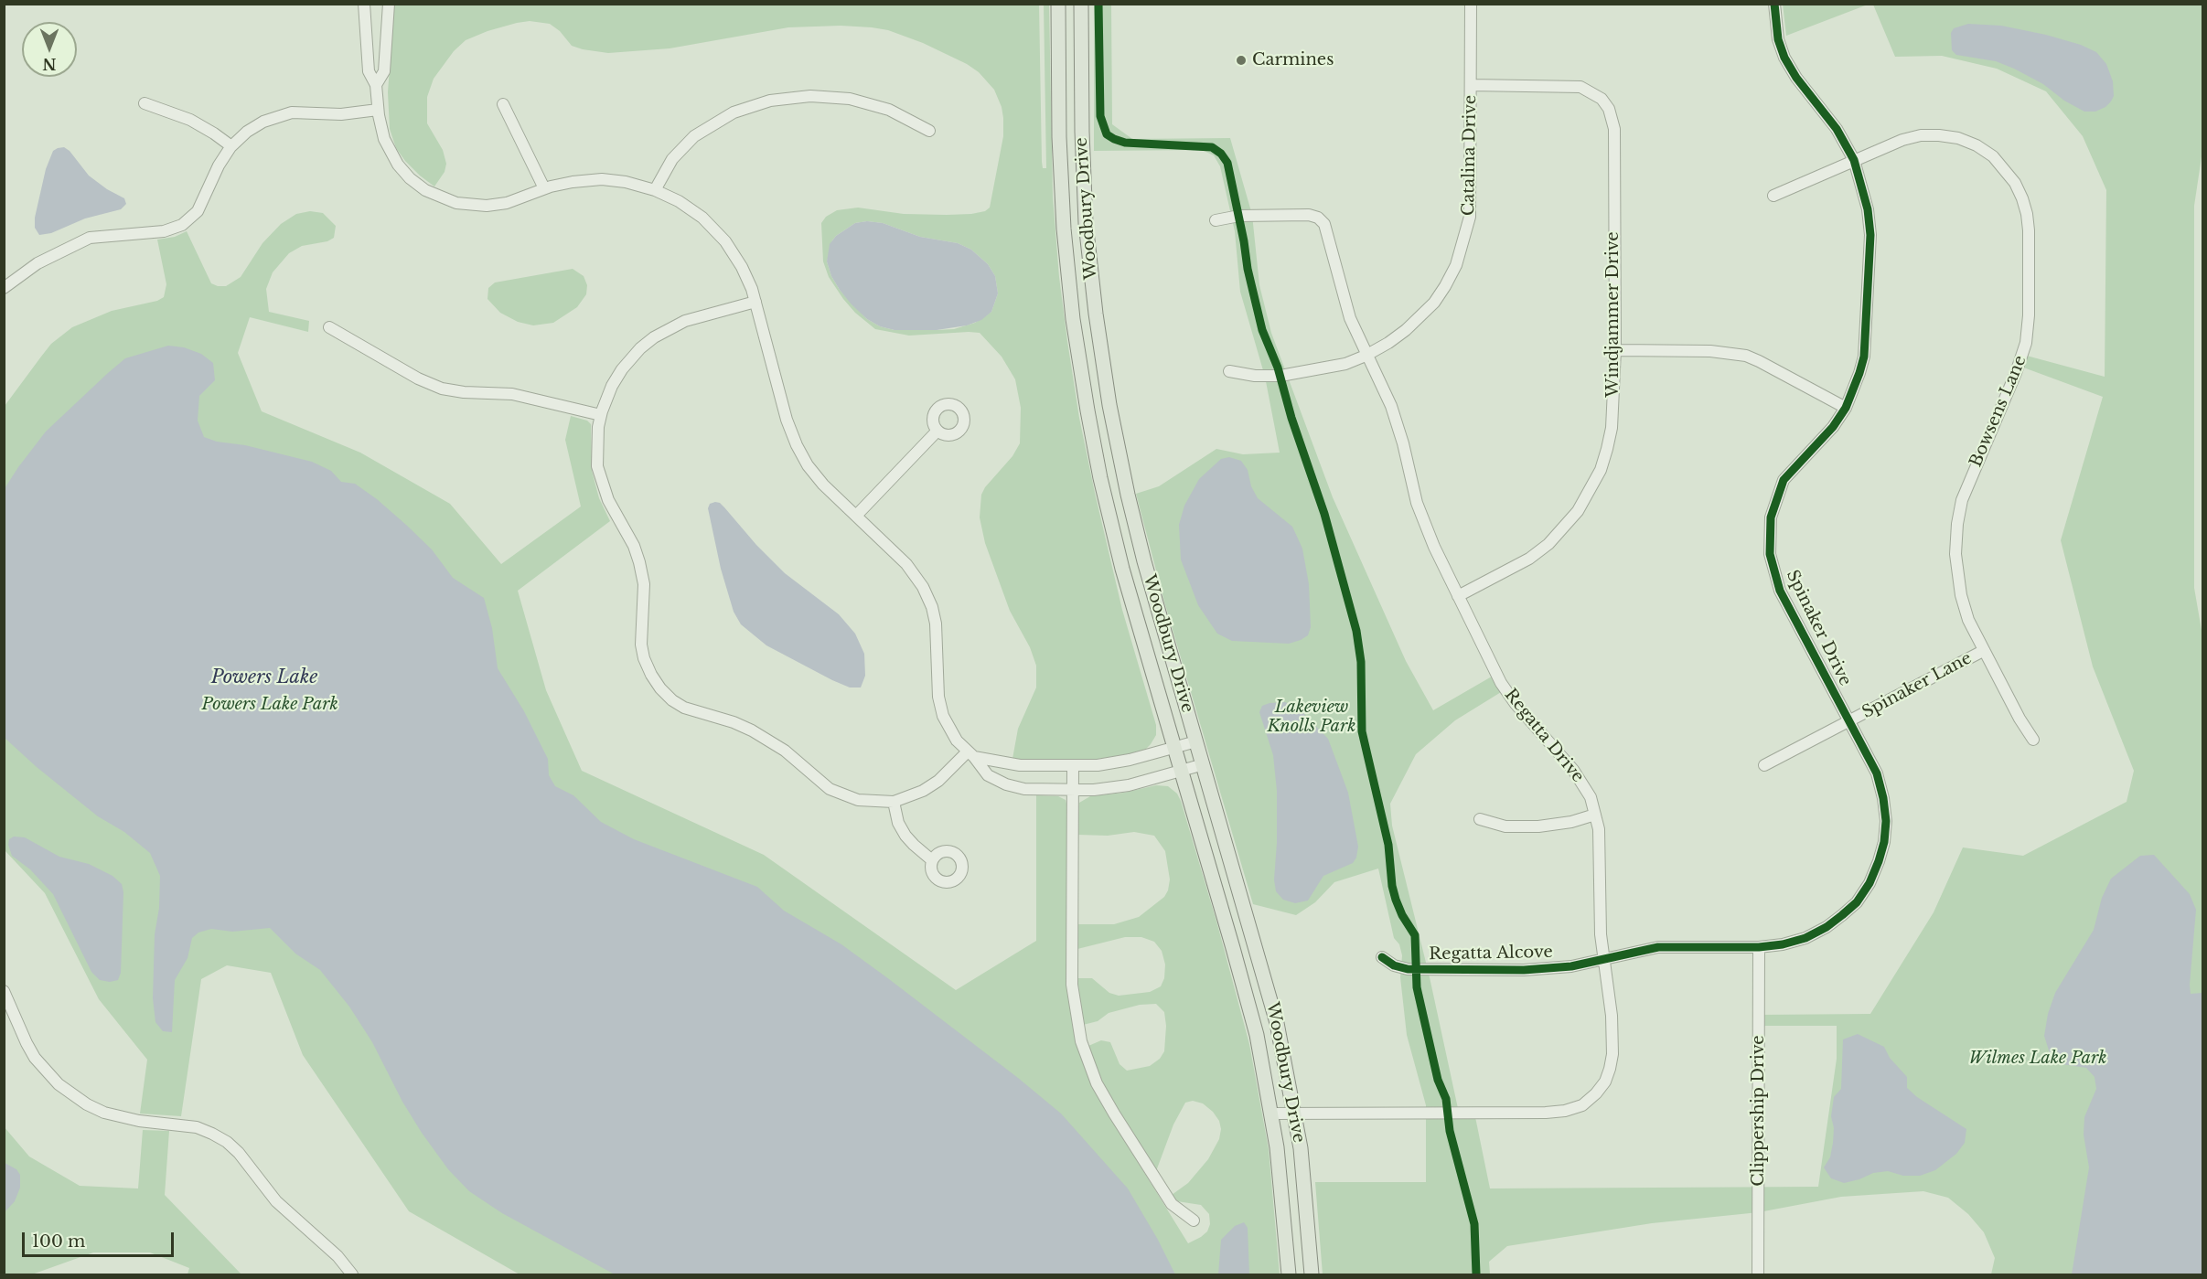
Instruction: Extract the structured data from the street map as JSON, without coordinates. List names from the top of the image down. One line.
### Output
{"streets":{"main road":["Woodbury Drive"],"street":["Catalina Drive","Windjammer Drive","Bowsens Lane","Spinaker Drive","Spinaker Lane","Regatta Drive","Regatta Alcove","Clippership Drive"]},"crossings":[["Catalina Drive","Windjammer Drive"],["Catalina Drive","Regatta Drive"],["Woodbury Drive","Regatta Drive"],["Windjammer Drive","Regatta Drive"],["Bowsens Lane","Spinaker Drive"],["Bowsens Lane","Spinaker Lane"],["Spinaker Drive","Spinaker Lane"],["Spinaker Drive","Regatta Drive"],["Spinaker Drive","Regatta Alcove"],["Spinaker Drive","Clippership Drive"],["Regatta Drive","Regatta Alcove"]],"water":["Powers Lake"],"parks":["Powers Lake Park","Lakeview Knolls Park","Wilmes Lake Park"],"places":["Carmines"],"scale_bar":"100 m","north":"bottom"}
